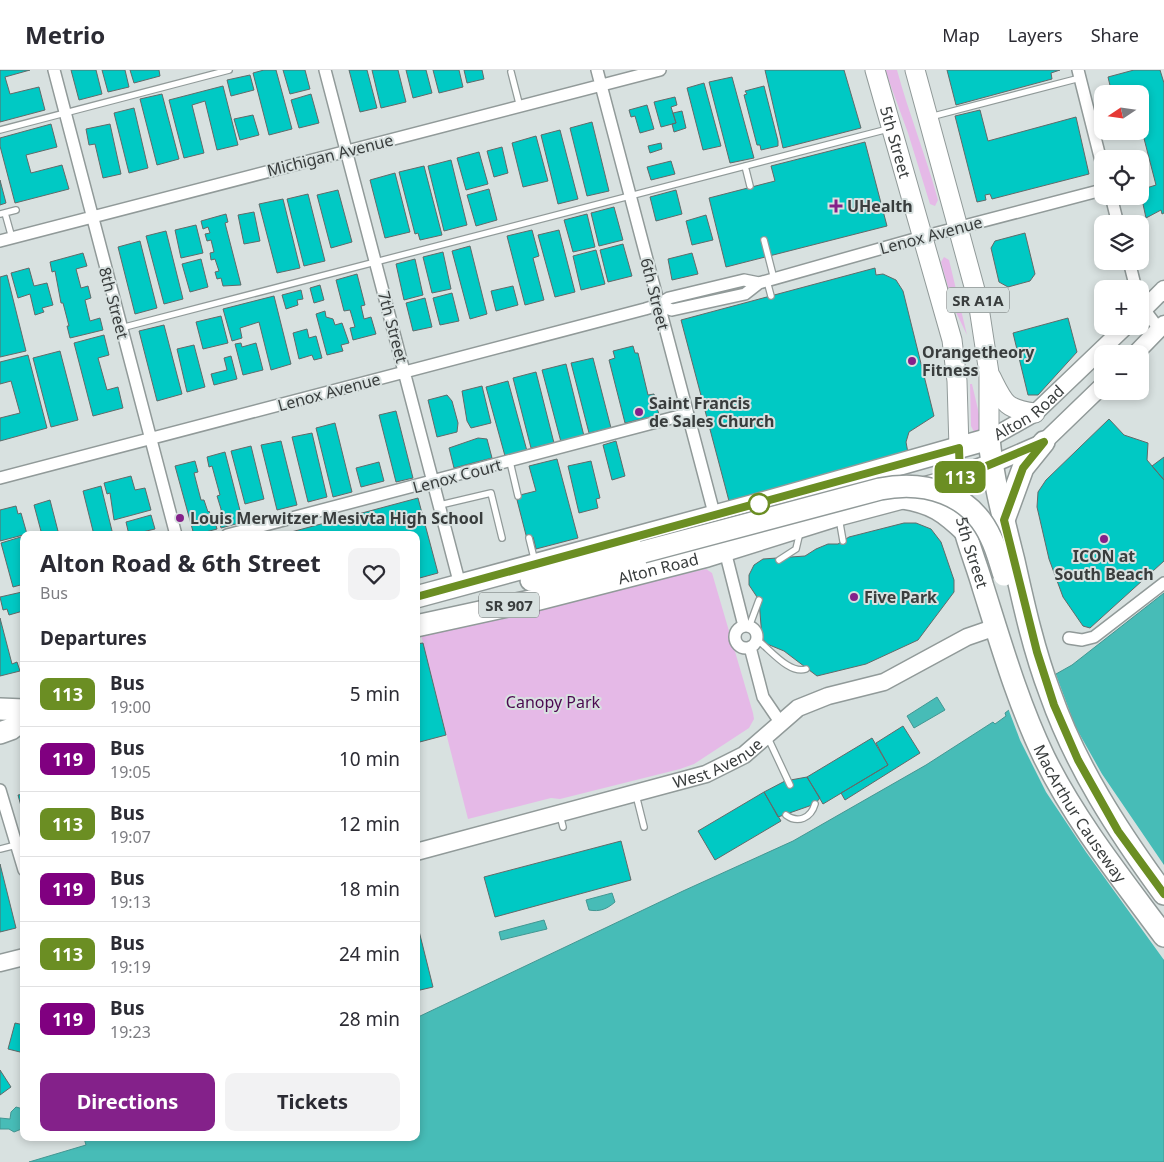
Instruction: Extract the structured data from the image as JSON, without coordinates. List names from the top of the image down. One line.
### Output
{"streets":{"highway":["5th Street","SR A1A","Alton Road","SR 907","MacArthur Causeway"],"street":["Michigan Avenue","Lenox Avenue","6th Street","8th Street","7th Street","Lenox Court","West Avenue"]},"crossings":[["5th Street","Lenox Avenue"],["5th Street","SR A1A"],["5th Street","Alton Road"],["5th Street","West Avenue"],["5th Street","MacArthur Causeway"],["Michigan Avenue","6th Street"],["Michigan Avenue","8th Street"],["Michigan Avenue","7th Street"],["Lenox Avenue","6th Street"],["Lenox Avenue","SR A1A"],["Lenox Avenue","8th Street"],["Lenox Avenue","7th Street"],["6th Street","Alton Road"],["6th Street","Lenox Court"],["SR A1A","Alton Road"],["SR A1A","MacArthur Causeway"],["7th Street","Alton Road"],["7th Street","Lenox Court"]],"parks":["Canopy Park"],"places":{"health":["UHealth"],"other":["Orangetheory Fitness","Saint Francis de Sales Church","Louis Merwitzer Mesivta High School","ICON at South Beach","Five Park"]},"lines":["bus line 113"],"north":"left","page":{"header":"Metrio","nav":["Map","Layers","Share"],"on_map":"113","map_buttons":["+","−"],"heading":[["Alton Road & 6th Street","Bus"],"Departures"],"list":[{"mark":"113","name":"Bus","note":"19:00","value":"5 min"},{"mark":"119","name":"Bus","note":"19:05","value":"10 min"},{"mark":"113","name":"Bus","note":"19:07","value":"12 min"},{"mark":"119","name":"Bus","note":"19:13","value":"18 min"},{"mark":"113","name":"Bus","note":"19:19","value":"24 min"},{"mark":"119","name":"Bus","note":"19:23","value":"28 min"}],"buttons":["Directions","Tickets"]}}
